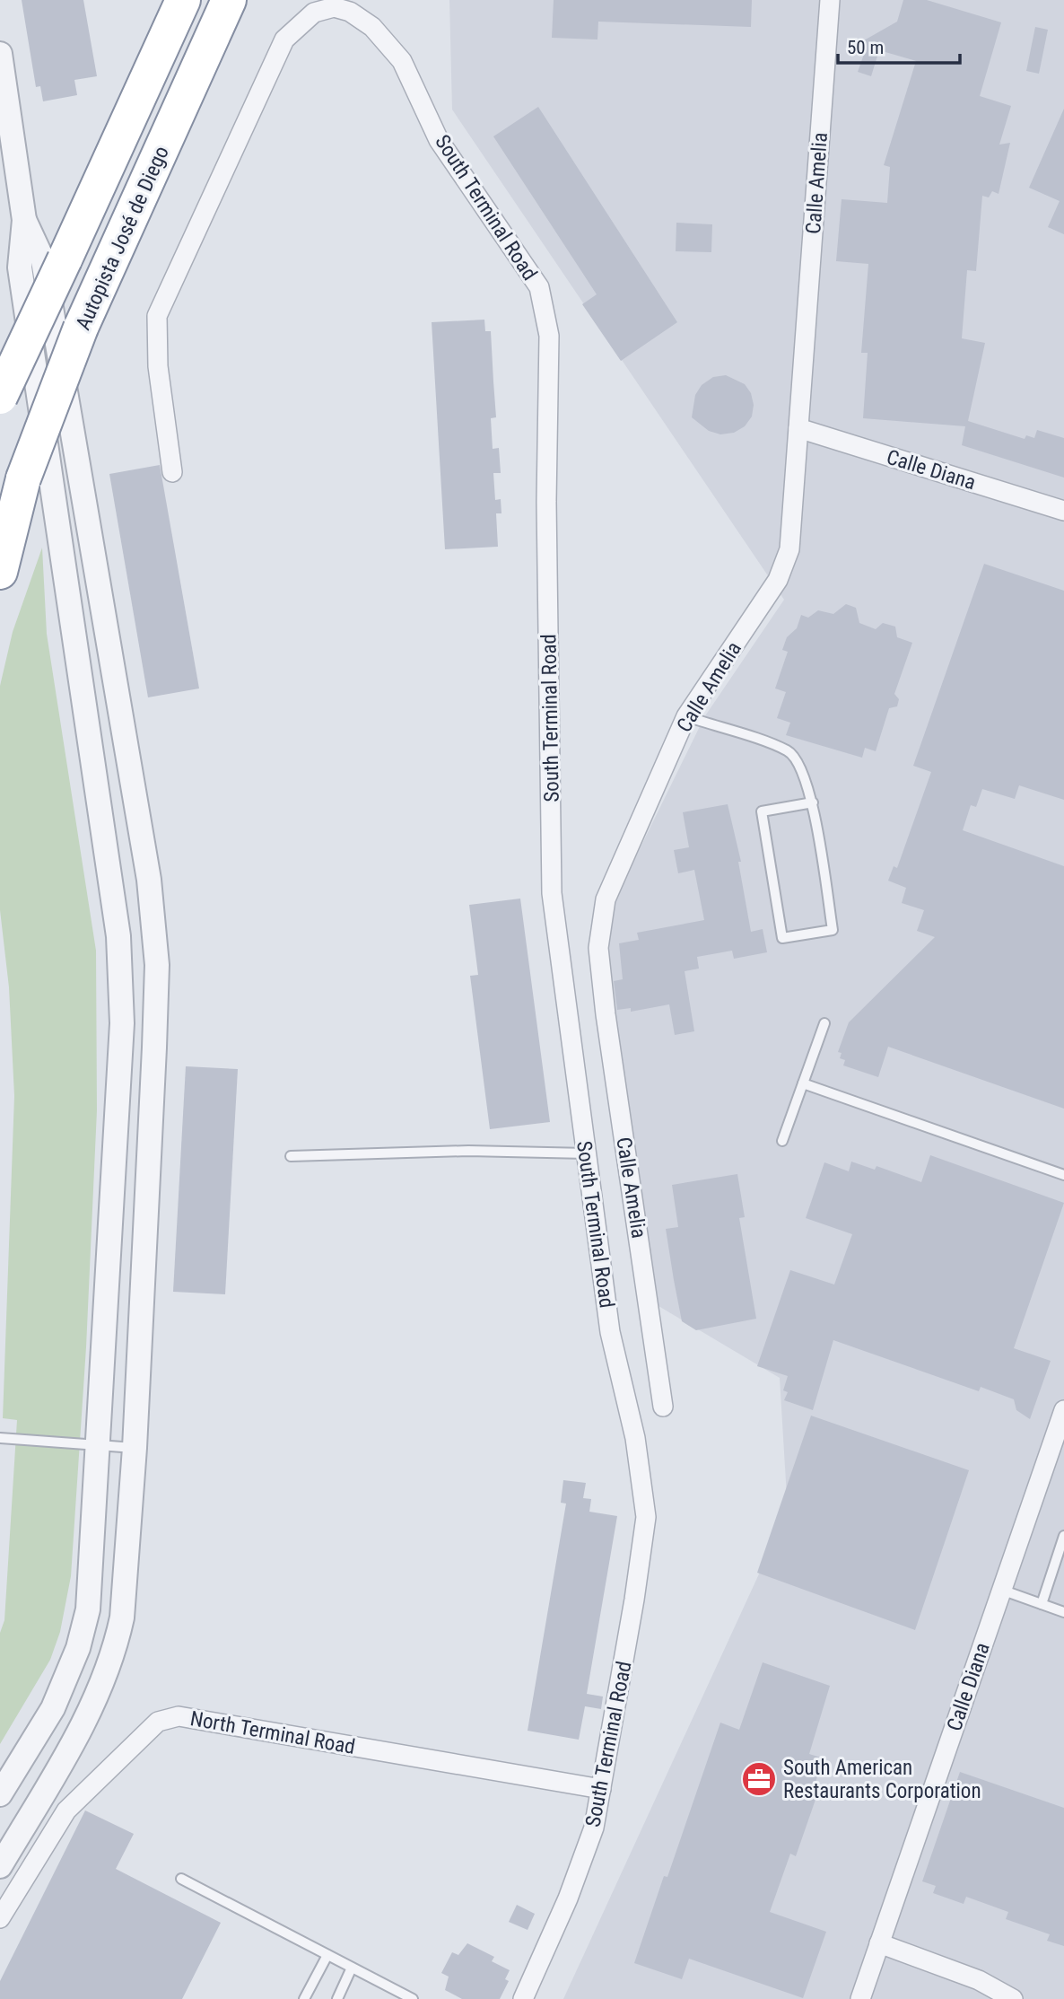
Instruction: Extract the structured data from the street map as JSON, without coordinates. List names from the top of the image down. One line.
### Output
{"streets":{"highway":["Autopista José de Diego"],"street":["Calle Amelia","South Terminal Road","Calle Diana","North Terminal Road"]},"crossings":[["Calle Amelia","Calle Diana"],["South Terminal Road","North Terminal Road"]],"places":{"office":["South American Restaurants Corporation"]},"scale_bar":"50 m"}
